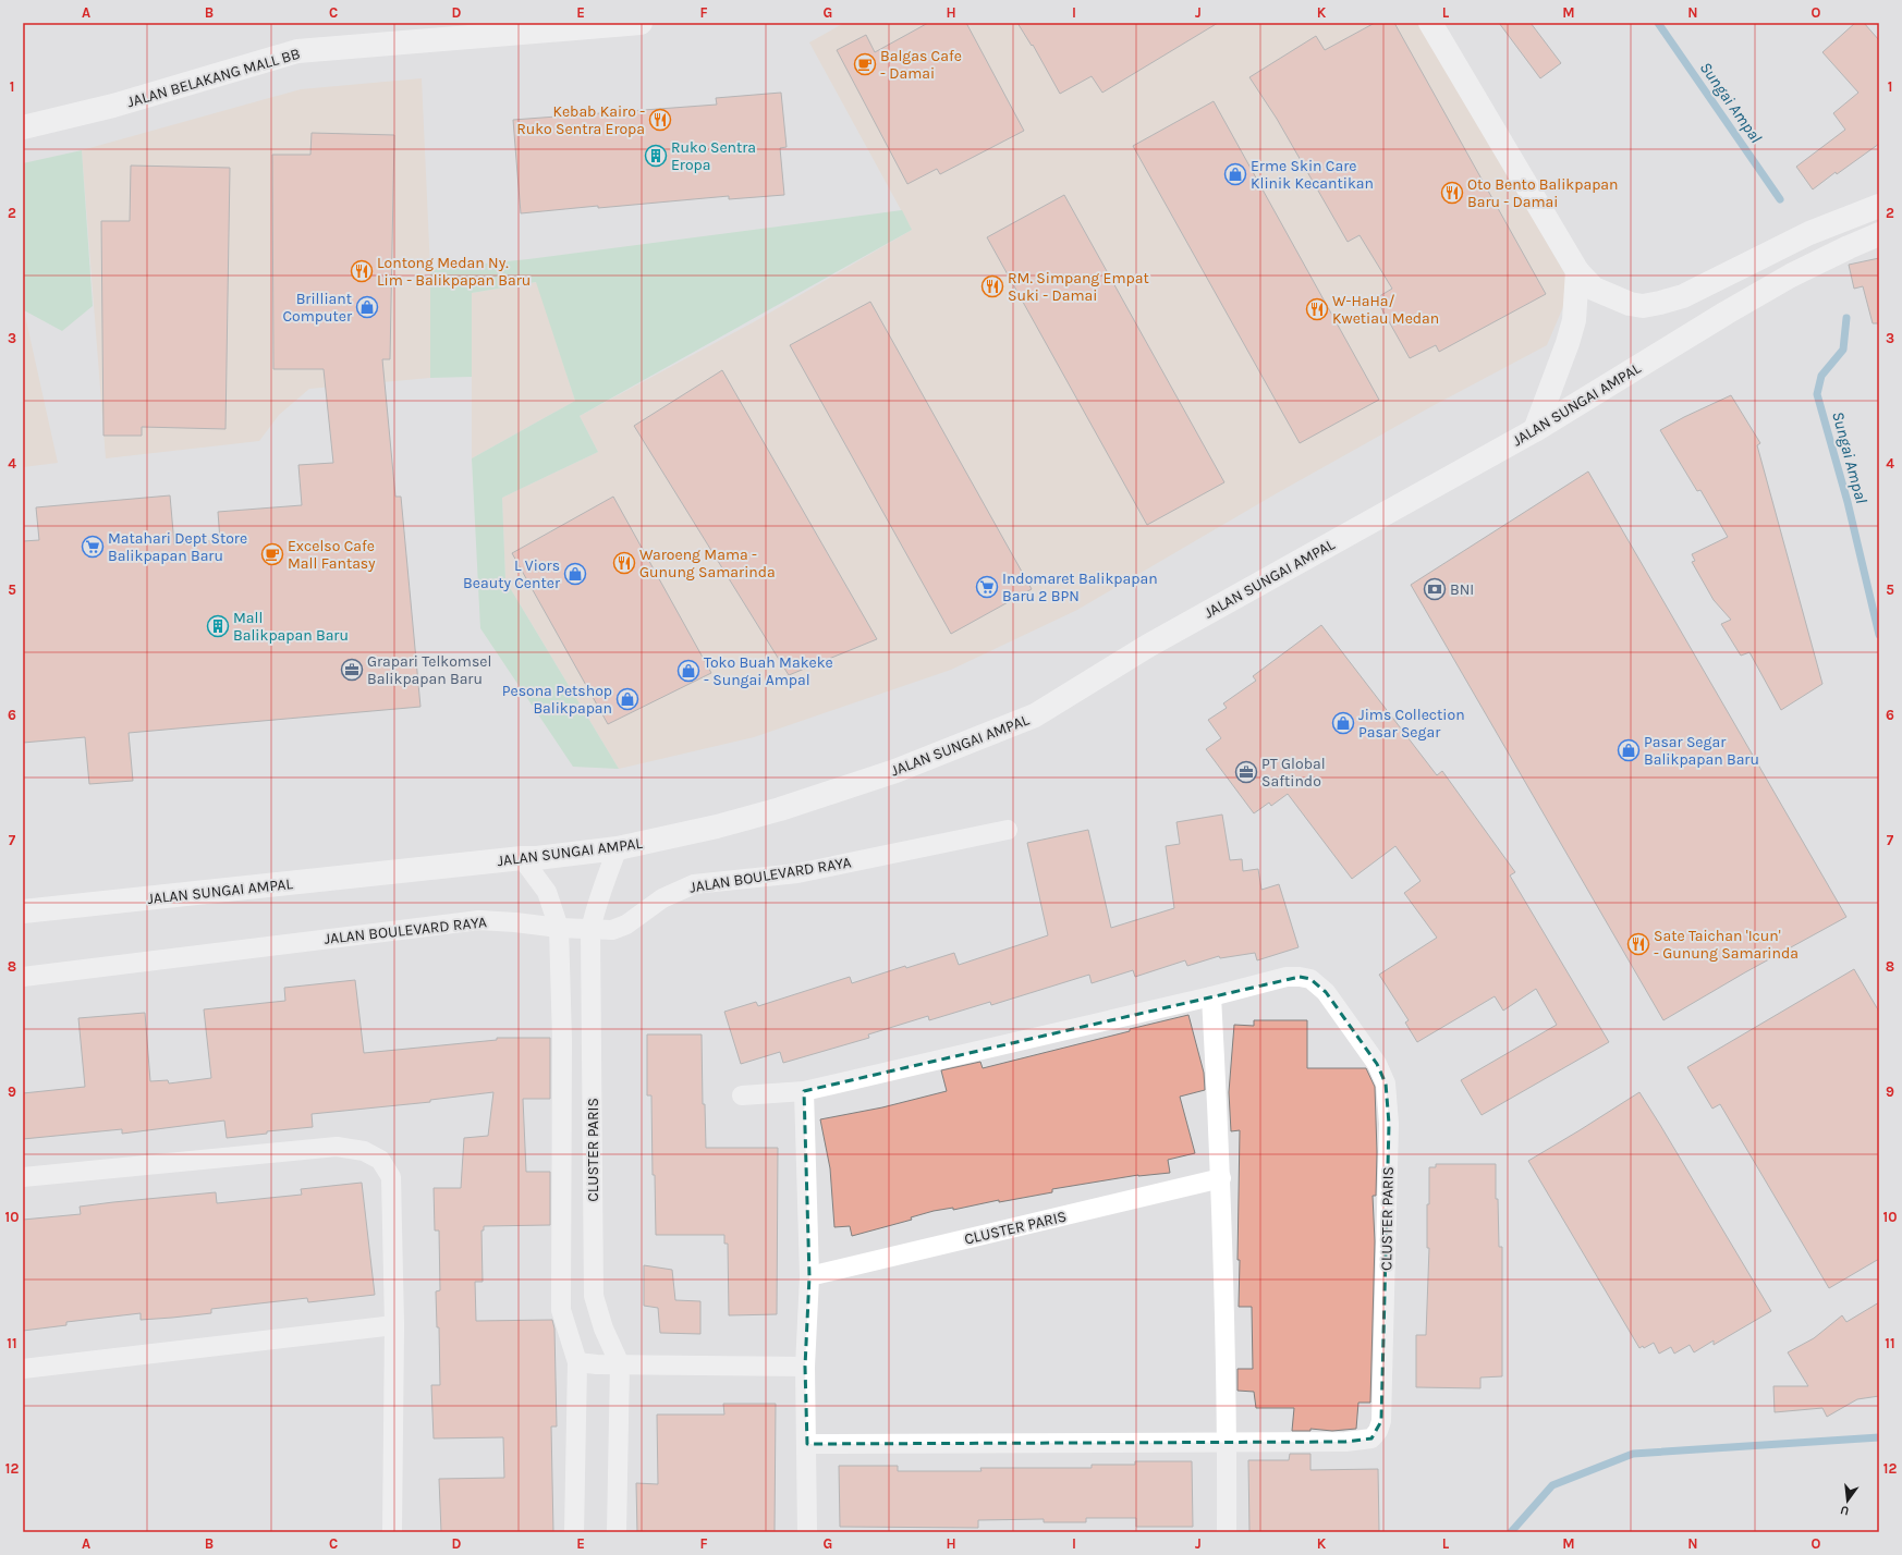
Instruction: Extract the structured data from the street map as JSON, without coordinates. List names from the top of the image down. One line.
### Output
{"streets":{"main road":["JALAN BELAKANG MALL BB","JALAN SUNGAI AMPAL"],"street":["JALAN BOULEVARD RAYA","CLUSTER PARIS"]},"crossings":[["JALAN SUNGAI AMPAL","CLUSTER PARIS"],["JALAN BOULEVARD RAYA","CLUSTER PARIS"]],"water":["Sungai Ampal"],"places":{"cafe":["Balgas Cafe - Damai","Excelso Cafe Mall Fantasy"],"restaurant":["Kebab Kairo - Ruko Sentra Eropa","Oto Bento Balikpapan Baru - Damai","Lontong Medan Ny. Lim - Balikpapan Baru","RM. Simpang Empat Suki - Damai","W-HaHa/ Kwetiau Medan","Waroeng Mama - Gunung Samarinda","Sate Taichan 'Icun' - Gunung Samarinda"],"building":["Ruko Sentra Eropa","Mall Balikpapan Baru"],"shop":["Erme Skin Care Klinik Kecantikan","Brilliant Computer","L Viors Beauty Center","Toko Buah Makeke - Sungai Ampal","Pesona Petshop Balikpapan","Jims Collection Pasar Segar","Pasar Segar Balikpapan Baru"],"supermarket":["Matahari Dept Store Balikpapan Baru","Indomaret Balikpapan Baru 2 BPN"],"bank":["BNI"],"office":["Grapari Telkomsel Balikpapan Baru","PT Global Saftindo"]},"north":"bottom","grid":{"columns":["A","B","C","D","E","F","G","H","I","J","K","L","M","N","O"],"rows":["1","2","3","4","5","6","7","8","9","10","11","12"]}}
